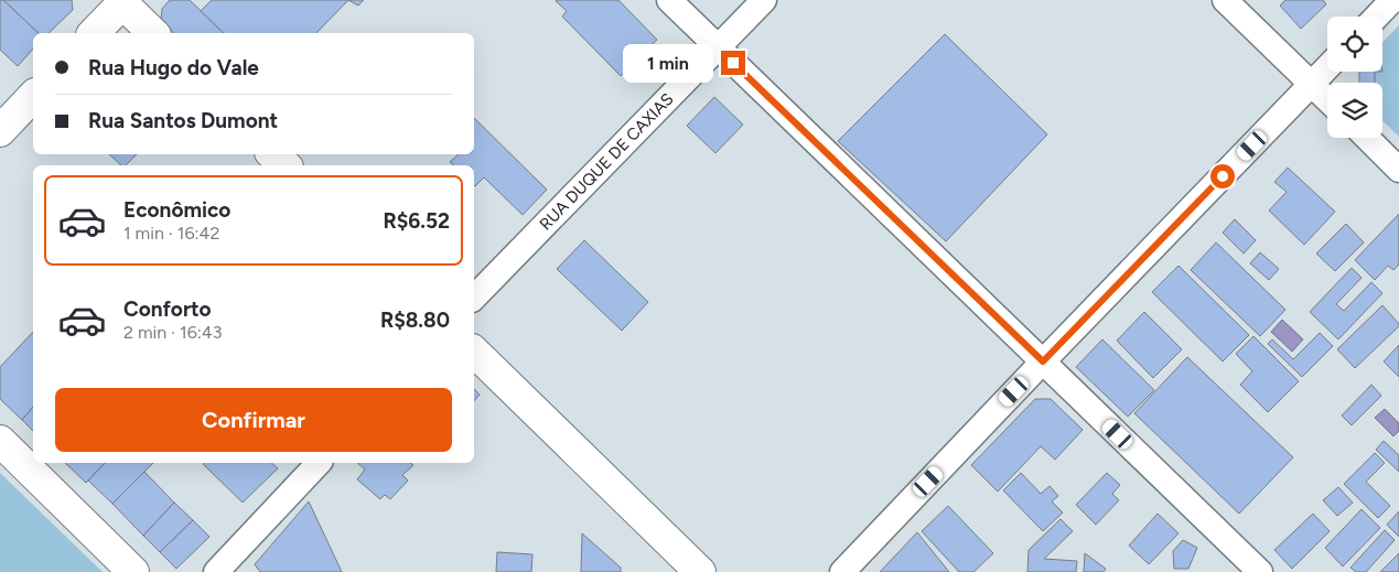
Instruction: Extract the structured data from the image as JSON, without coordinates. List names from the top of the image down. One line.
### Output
{"streets":{"street":["RUA DUQUE DE CAXIAS"]},"page":{"banner":["Rua Hugo do Vale","Rua Santos Dumont"],"bubble":"1 min","list":[{"name":"Econômico","note":"1 min · 16:42","value":"R$6.52"},{"name":"Conforto","note":"2 min · 16:43","value":"R$8.80"}],"buttons":"Confirmar"}}
